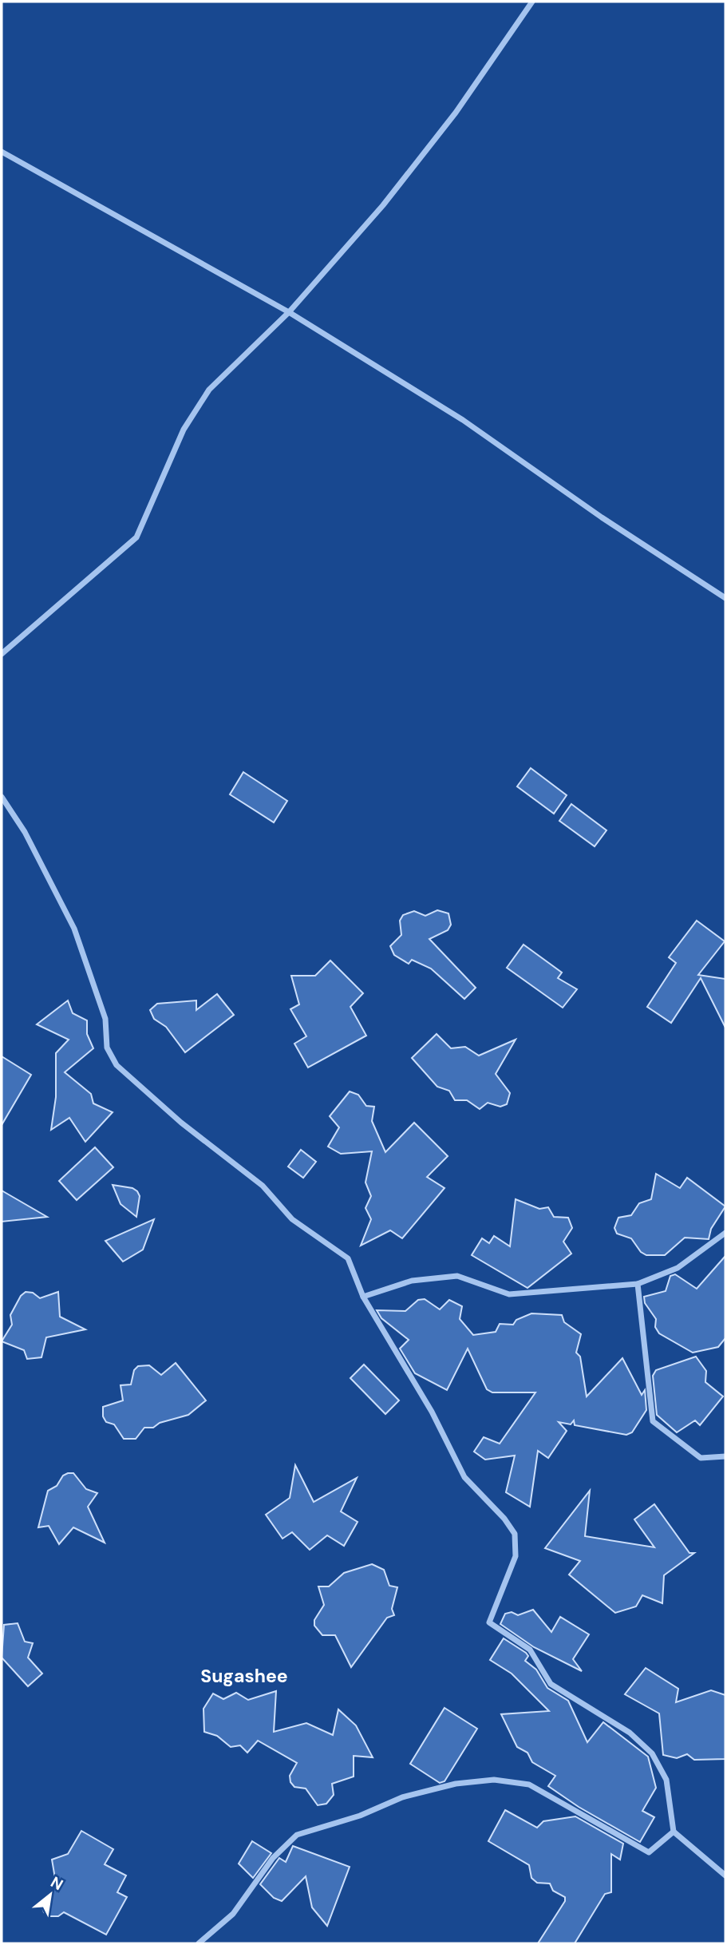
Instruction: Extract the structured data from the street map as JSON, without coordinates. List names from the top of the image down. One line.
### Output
{"districts":["Sugashee"],"north":"top right"}
